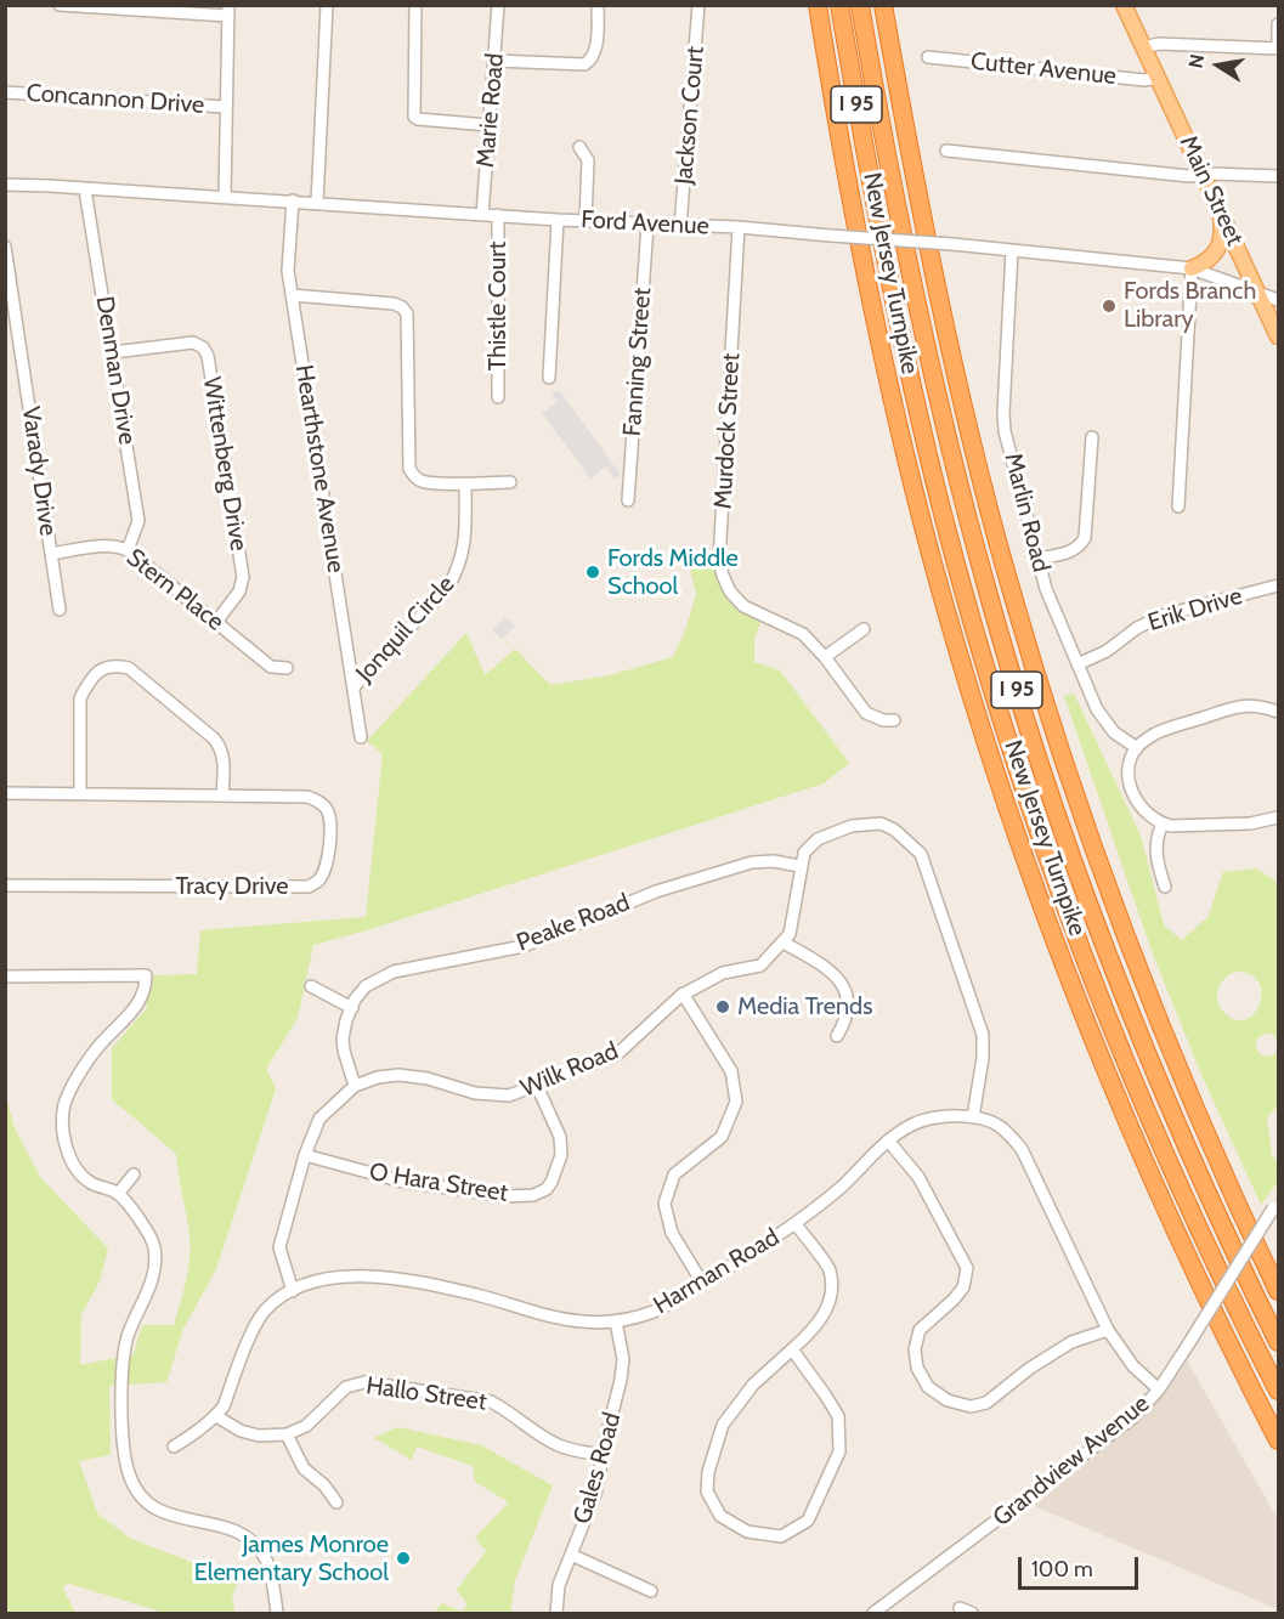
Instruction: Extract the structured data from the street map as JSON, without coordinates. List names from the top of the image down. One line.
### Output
{"streets":{"highway":["I 95","New Jersey Turnpike"],"main road":["Main Street"],"street":["Cutter Avenue","Concannon Drive","Marie Road","Jackson Court","Ford Avenue","Thistle Court","Fanning Street","Denman Drive","Murdock Street","Wittenberg Drive","Hearthstone Avenue","Varady Drive","Marlin Road","Stern Place","Erik Drive","Jonquil Circle","Tracy Drive","Peake Road","Wilk Road","O Hara Street","Harman Road","Hallo Street","Grandview Avenue","Gales Road"]},"crossings":[["Cutter Avenue","Main Street"],["Marie Road","Ford Avenue"],["Jackson Court","Ford Avenue"],["Main Street","Ford Avenue"],["Ford Avenue","Thistle Court"],["Ford Avenue","Fanning Street"],["Ford Avenue","Denman Drive"],["Ford Avenue","Murdock Street"],["Ford Avenue","Hearthstone Avenue"],["Ford Avenue","Marlin Road"],["Denman Drive","Wittenberg Drive"],["Denman Drive","Stern Place"],["Wittenberg Drive","Stern Place"],["Hearthstone Avenue","Jonquil Circle"],["Varady Drive","Stern Place"],["Marlin Road","Erik Drive"],["Peake Road","Wilk Road"],["Wilk Road","O Hara Street"],["Wilk Road","Harman Road"],["Harman Road","Grandview Avenue"],["Harman Road","Gales Road"],["Hallo Street","Gales Road"]],"places":["Fords Branch Library","Fords Middle School","Media Trends","James Monroe Elementary School"],"scale_bar":"100 m","north":"left"}
